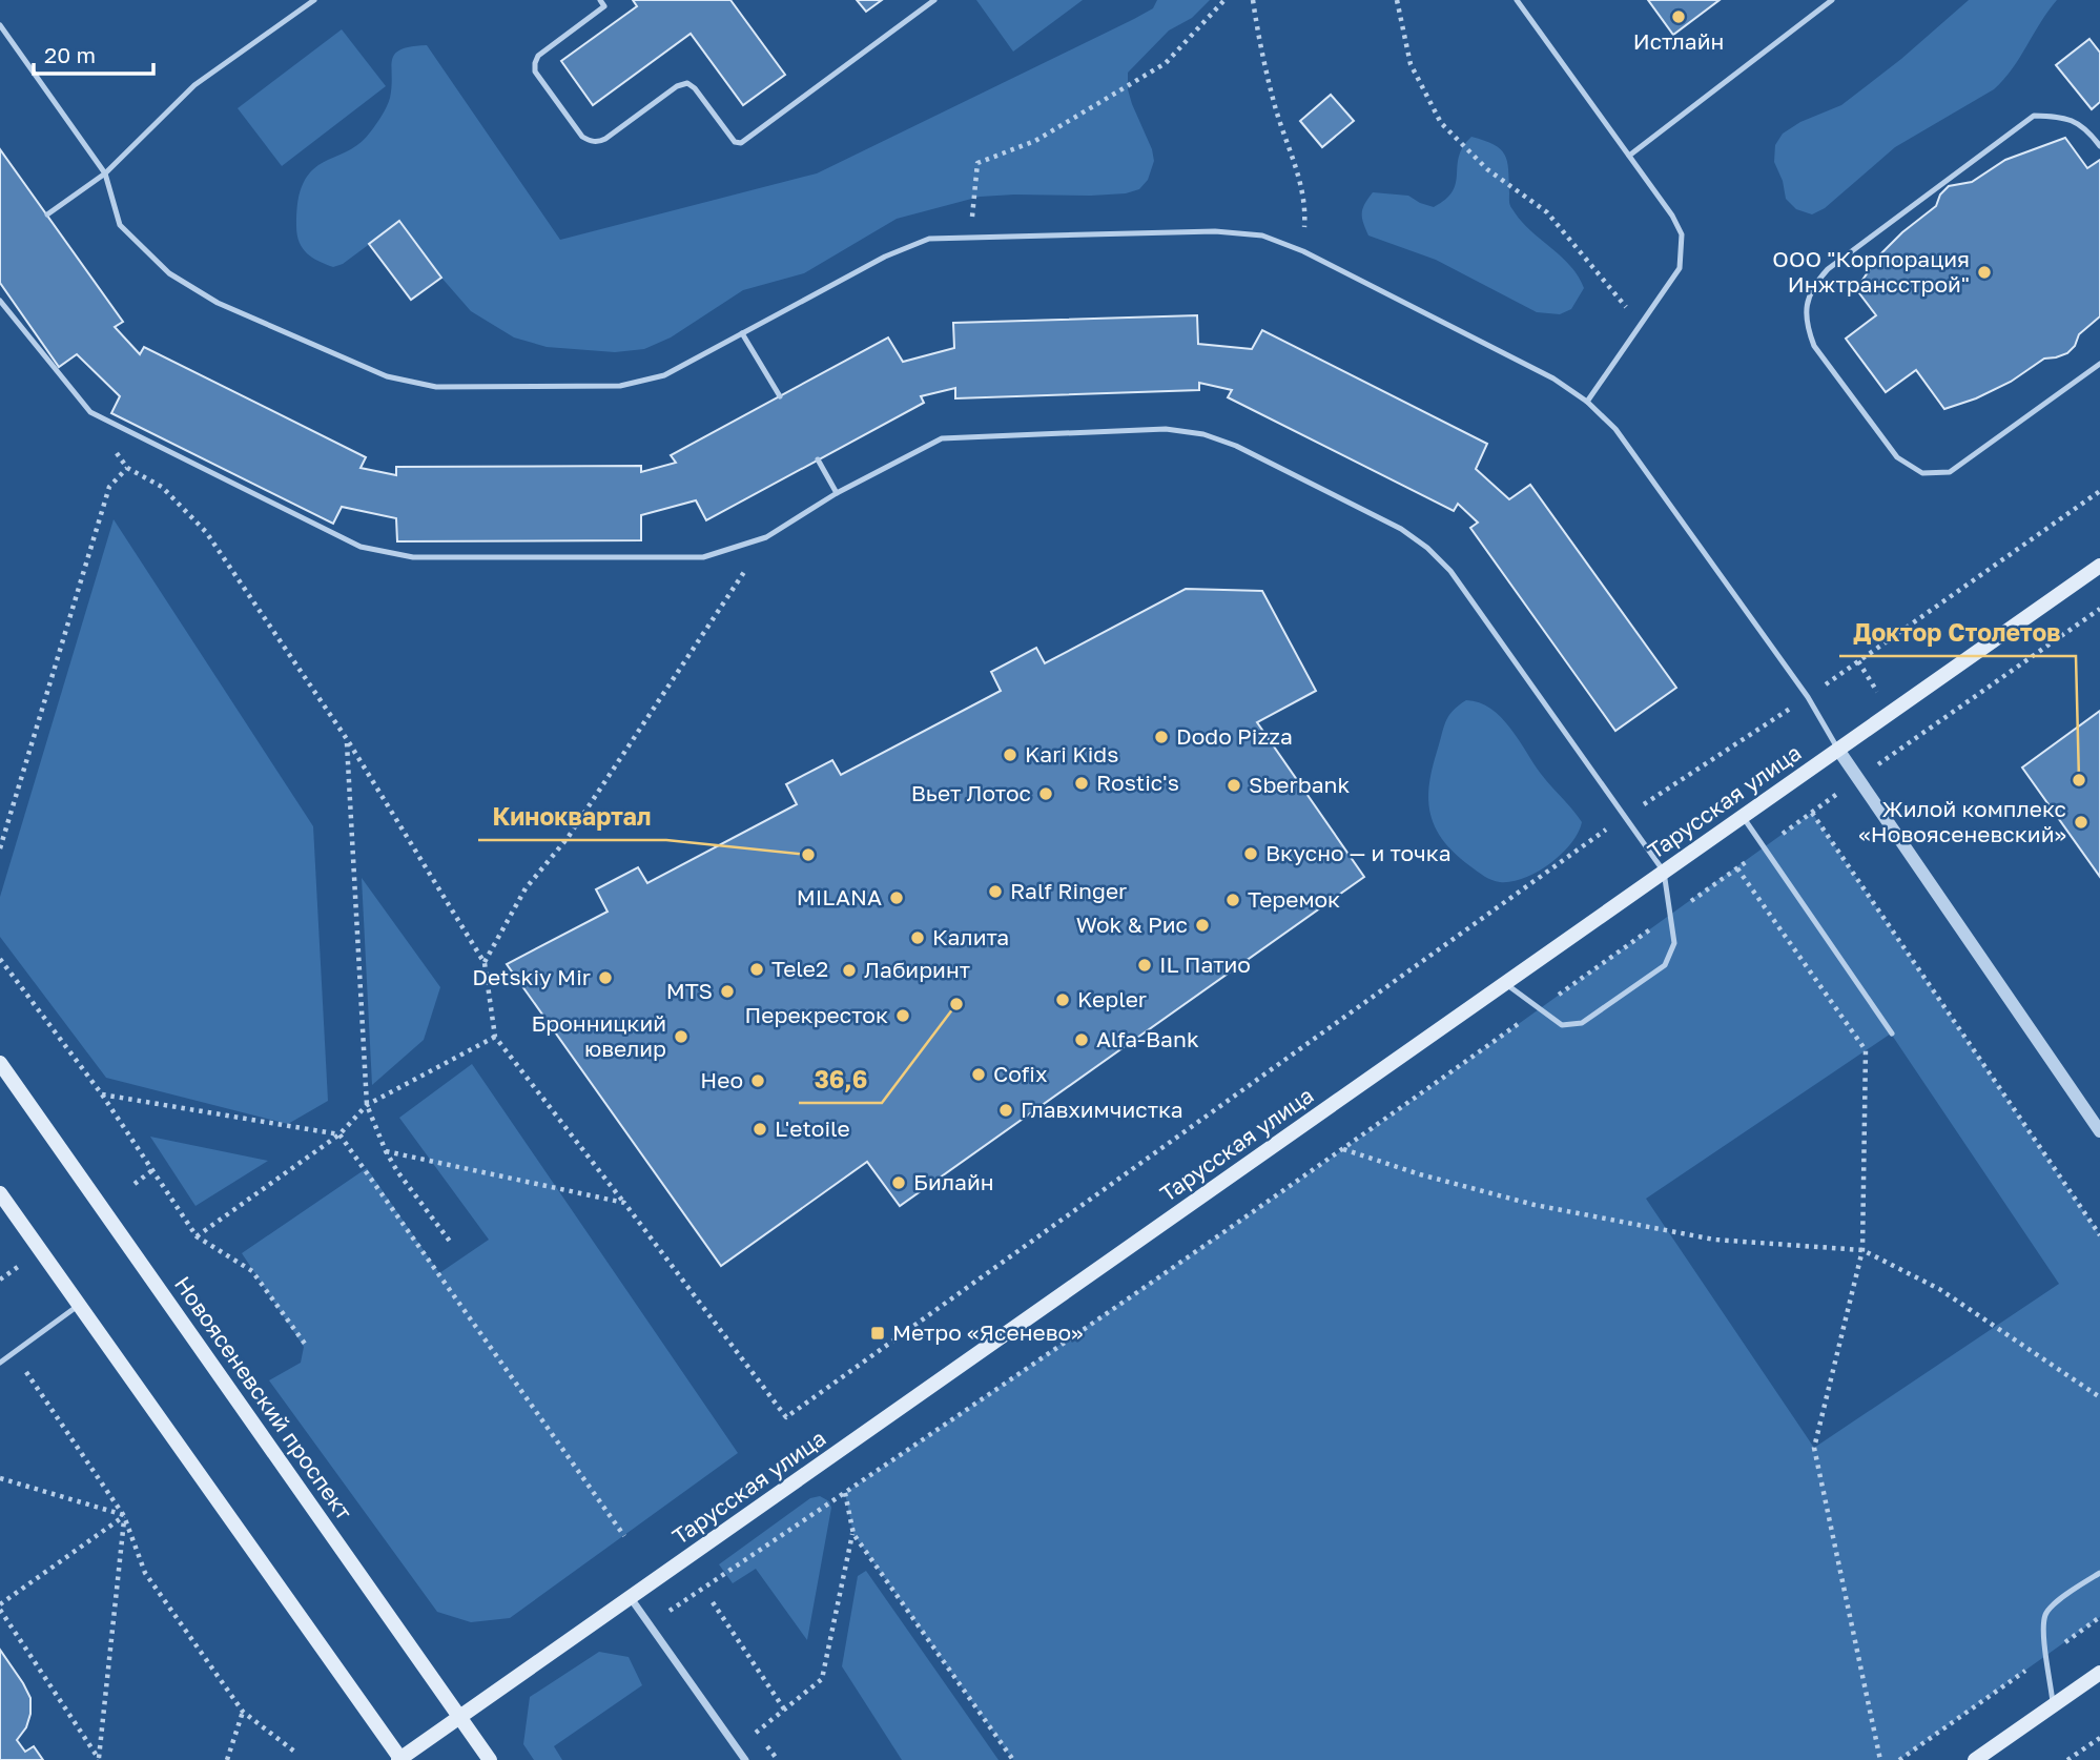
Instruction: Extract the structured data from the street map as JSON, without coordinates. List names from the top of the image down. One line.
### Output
{"streets":{"main road":["Тарусская улица","Новоясеневский проспект"]},"crossings":[["Тарусская улица","Новоясеневский проспект"]],"places":{"other":["Истлайн","ООО \"Корпорация Инжтрансстрой\"","Dodo Pizza","Kari Kids","Доктор Столетов","Rostic's","Sberbank","Вьет Лотос","Жилой комплекс «Новоясеневский»","Вкусно — и точка","Киноквартал","Ralf Ringer","MILANA","Теремок","Wok & Рис","Калита","IL Патио","Tele2","Лабиринт","Detskiy Mir","MTS","Kepler","36,6","Перекресток","Бронницкий ювелир","Alfa-Bank","Cofix","Нео","Главхимчистка","L'etoile","Билайн"],"transit":["Метро «Ясенево»"]},"scale_bar":"20 m"}
